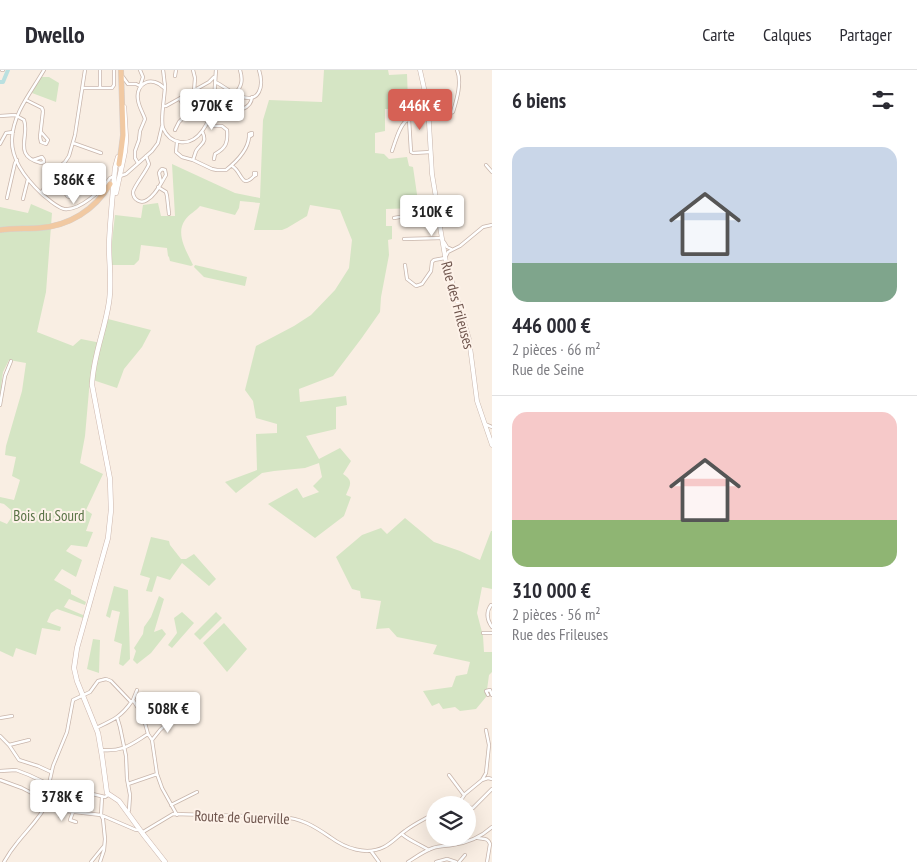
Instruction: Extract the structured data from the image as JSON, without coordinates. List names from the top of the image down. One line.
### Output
{"streets":{"street":["Rue des Frileuses","Route de Guerville"]},"parks":["Bois du Sourd"],"page":{"header":"Dwello","nav":["Carte","Calques","Partager"],"heading":"6 biens","price":["970K €","446K €","586K €","310K €","508K €","378K €"],"list":[{"name":"446 000 €","note":"2 pièces · 66 m² · Rue de Seine"},{"name":"310 000 €","note":"2 pièces · 56 m² · Rue des Frileuses"}]}}
